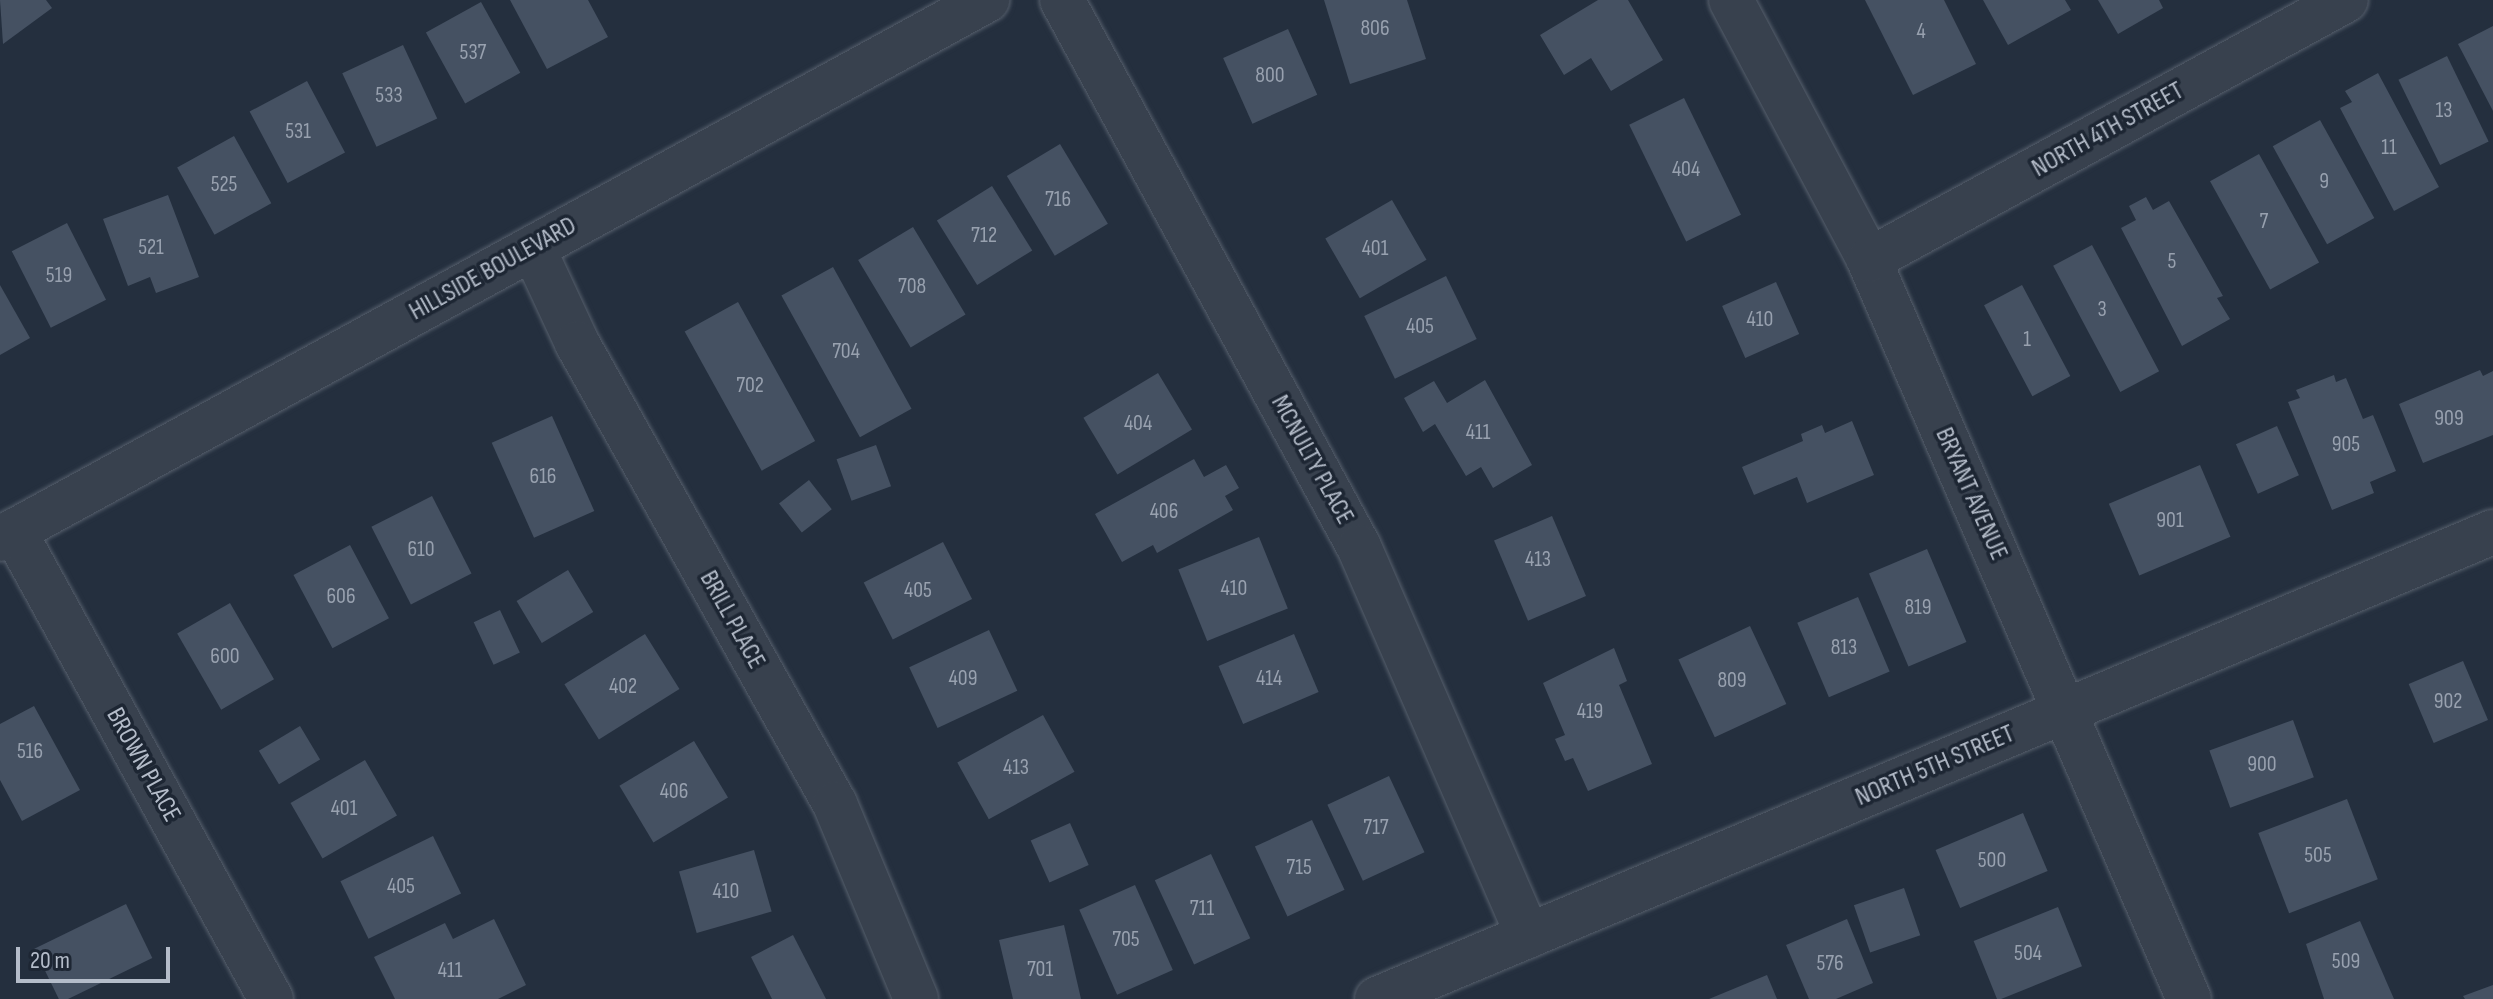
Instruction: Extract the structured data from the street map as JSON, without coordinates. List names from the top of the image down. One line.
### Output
{"streets":{"street":["NORTH 4TH STREET","HILLSIDE BOULEVARD","MCNULTY PLACE","BRYANT AVENUE","BRILL PLACE","BROWN PLACE","NORTH 5TH STREET"]},"crossings":[["NORTH 4TH STREET","BRYANT AVENUE"],["HILLSIDE BOULEVARD","BRILL PLACE"],["HILLSIDE BOULEVARD","BROWN PLACE"],["MCNULTY PLACE","NORTH 5TH STREET"],["BRYANT AVENUE","NORTH 5TH STREET"]],"house_numbers":["806","4","537","800","533","13","531","11","404","9","525","716","7","712","521","401","5","519","708","3","410","405","1","704","702","909","404","411","905","616","406","901","610","413","410","405","606","819","813","600","409","414","809","402","902","419","516","900","413","406","401","717","505","500","715","405","410","711","705","504","509","576","701","411"],"scale_bar":"20 m"}
